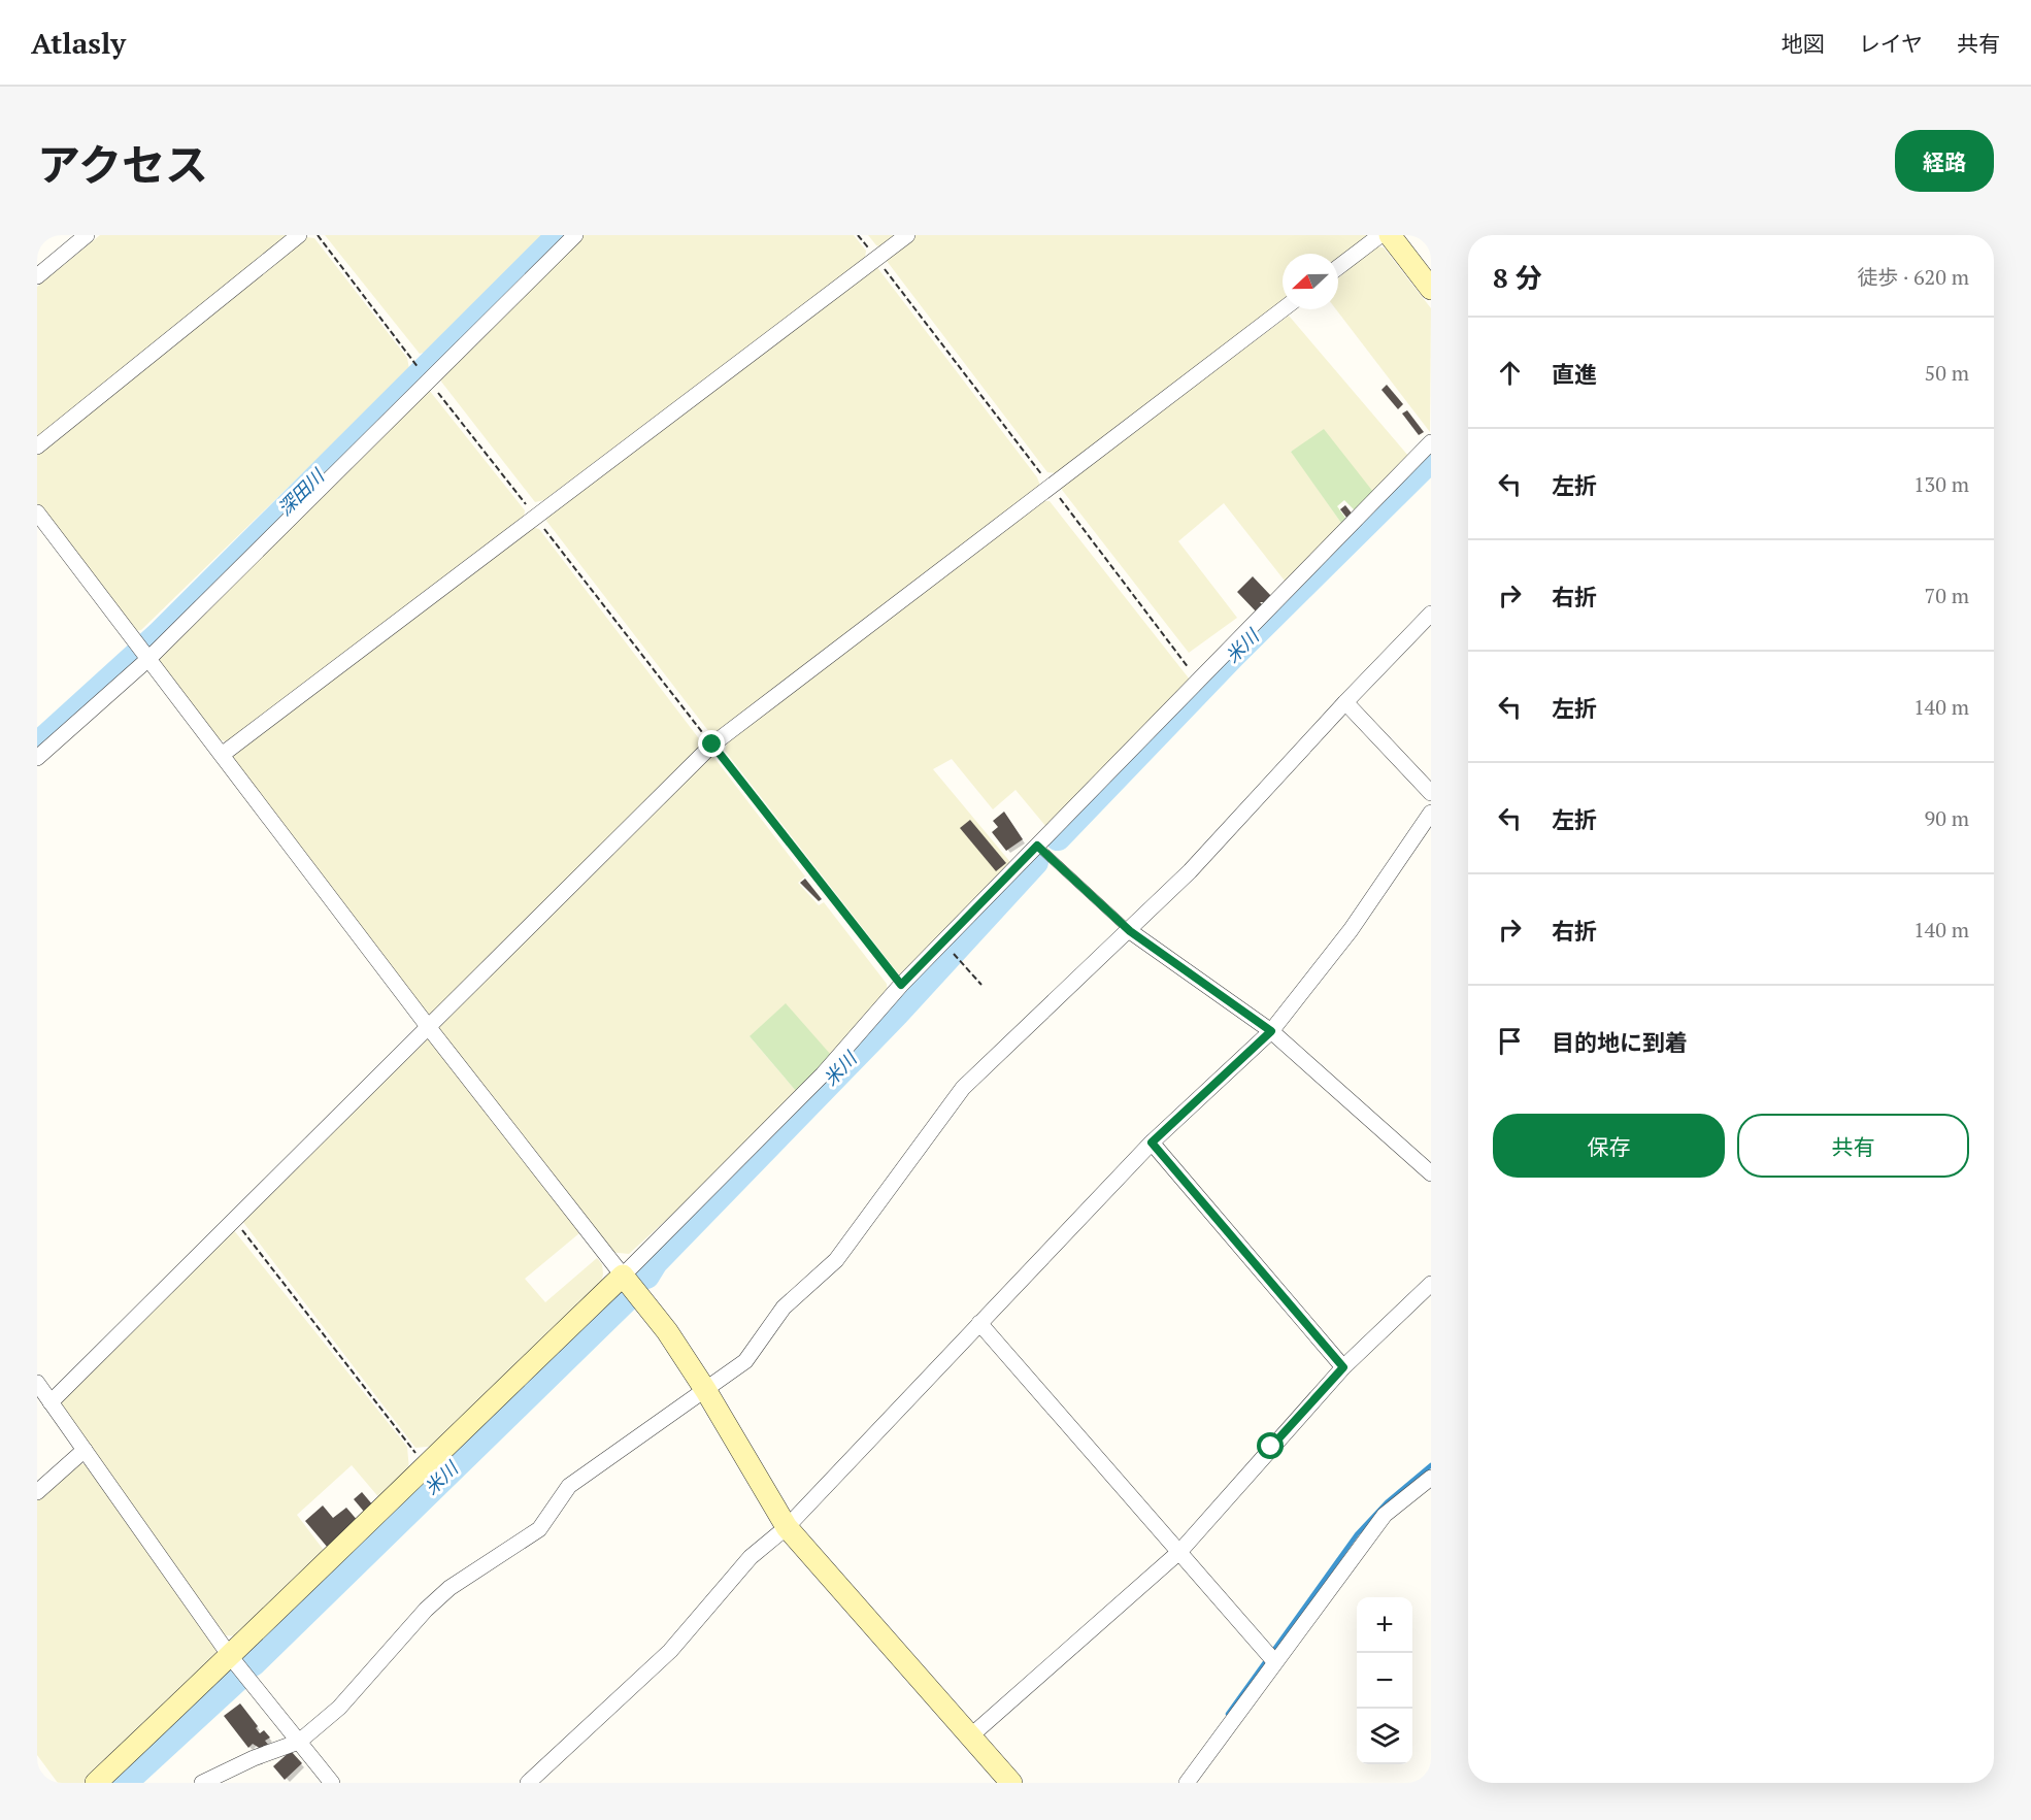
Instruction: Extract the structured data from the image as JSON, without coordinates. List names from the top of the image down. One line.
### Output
{"water":["深田川","米川"],"north":"left","page":{"header":"Atlasly","nav":["地図","レイヤ","共有"],"title":"アクセス","buttons":["経路",["保存","共有"]],"heading":["8 分","徒歩 · 620 m"],"list":[["直進","50 m"],["左折","130 m"],["右折","70 m"],["左折","140 m"],["左折","90 m"],["右折","140 m"],"目的地に到着"],"map_buttons":["+","−"]}}
